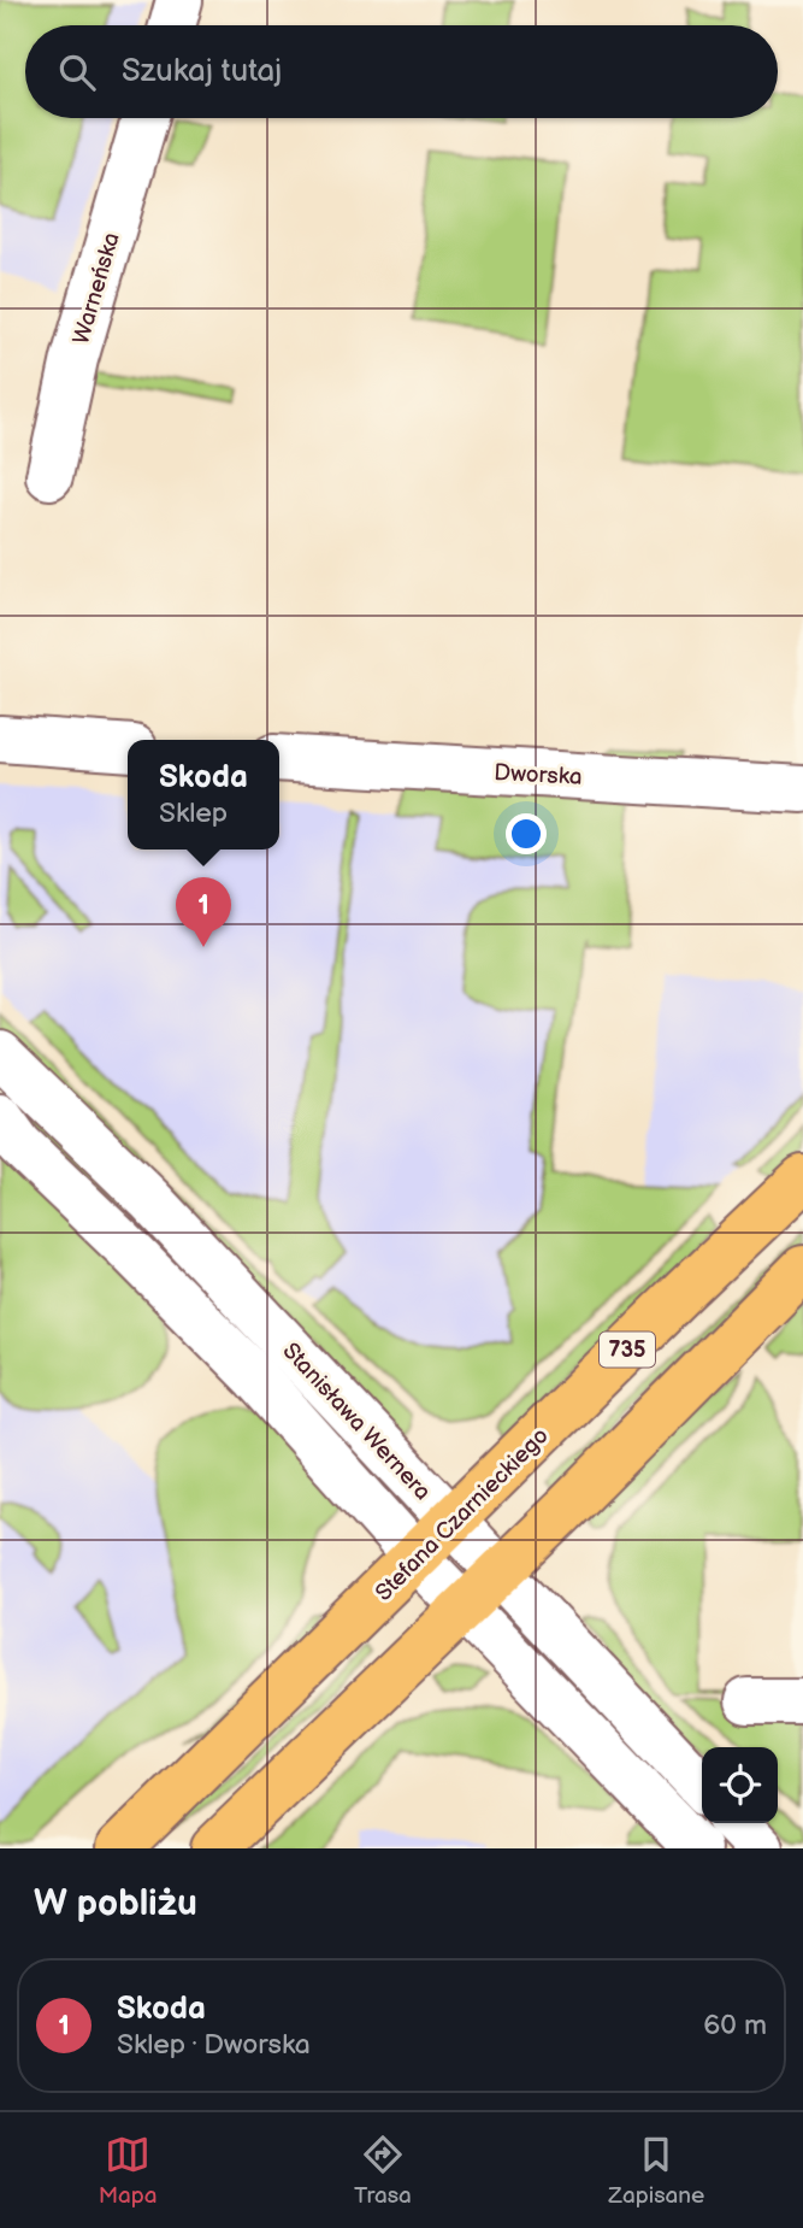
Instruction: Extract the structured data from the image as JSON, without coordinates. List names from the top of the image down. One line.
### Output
{"streets":{"main road":["735","Stefana Czarnieckiego"],"street":["Warneńska","Dworska","Stanisława Wernera"]},"crossings":[["Stanisława Wernera","Stefana Czarnieckiego"]],"page":{"search":"Szukaj tutaj","popup":["Skoda","Sklep"],"pins":"1","heading":"W pobliżu","list":[{"mark":"1","name":"Skoda","note":"Sklep · Dworska","value":"60 m"}],"nav":["Mapa","Trasa","Zapisane"]}}
